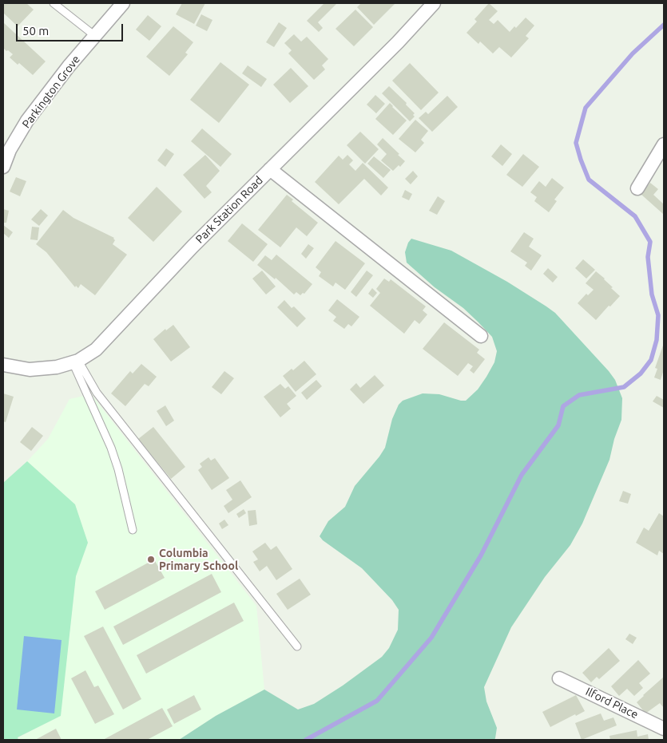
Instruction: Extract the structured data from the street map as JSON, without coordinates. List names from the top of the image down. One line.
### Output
{"streets":{"street":["Parkington Grove","Park Station Road","Ilford Place"]},"places":["Columbia Primary School"],"scale_bar":"50 m"}
